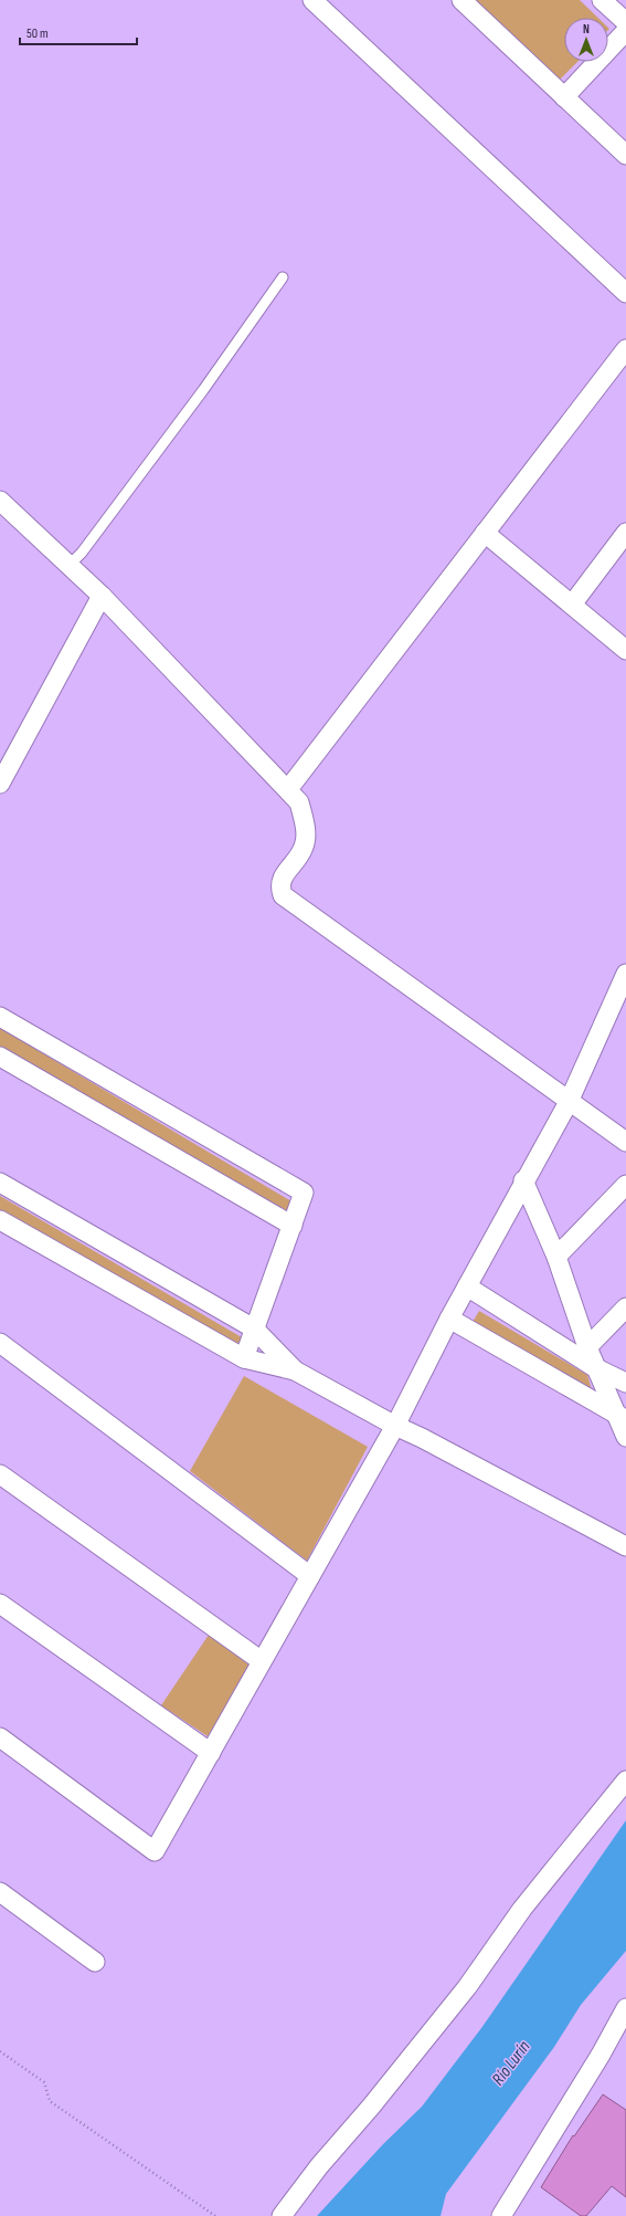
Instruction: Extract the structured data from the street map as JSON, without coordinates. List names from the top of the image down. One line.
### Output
{"water":["Río Lurín"],"scale_bar":"50 m","north":"top"}
